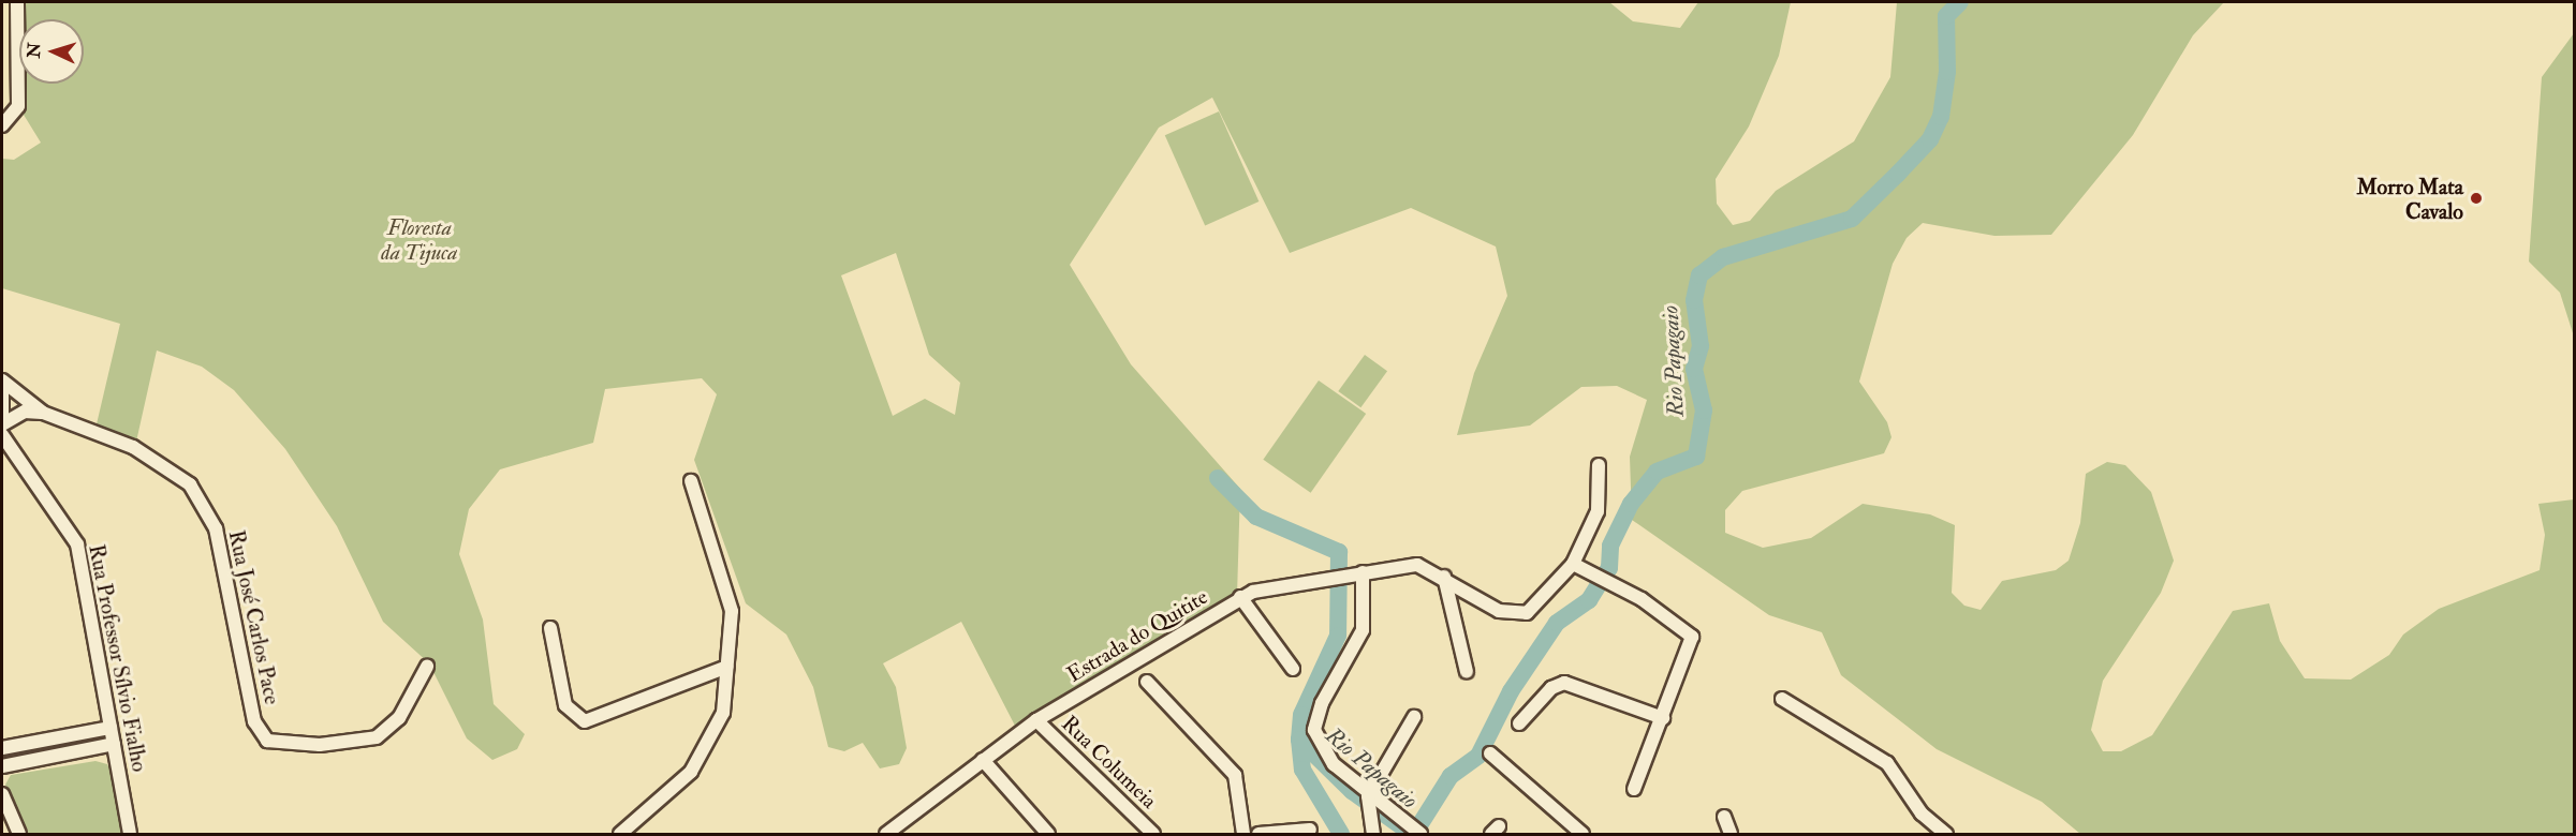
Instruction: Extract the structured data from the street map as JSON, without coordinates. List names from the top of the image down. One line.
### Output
{"streets":{"street":["Rua José Carlos Pace","Estrada do Quitite","Rua Professor Sílvio Fialho","Rua Columeia"]},"crossings":[["Estrada do Quitite","Rua Columeia"]],"water":["Rio Papagaio"],"parks":["Floresta da Tijuca"],"places":["Morro Mata Cavalo"],"north":"left"}
